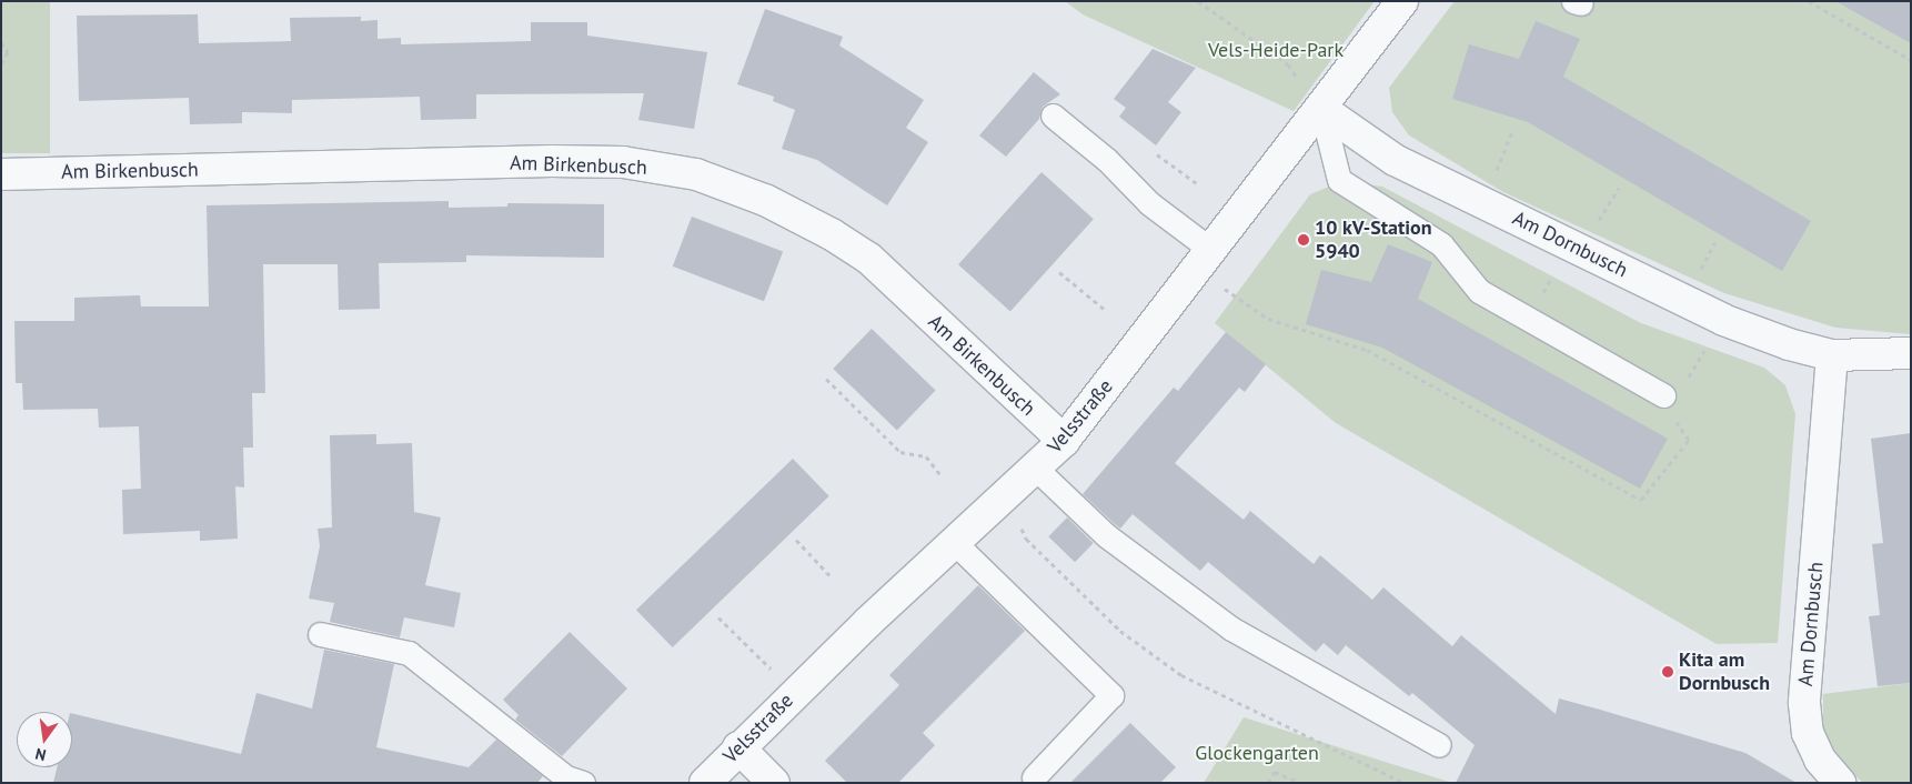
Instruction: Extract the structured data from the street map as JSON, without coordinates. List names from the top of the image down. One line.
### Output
{"streets":{"street":["Am Birkenbusch","Am Dornbusch","Velsstraße"]},"crossings":[["Am Birkenbusch","Velsstraße"],["Am Dornbusch","Velsstraße"]],"parks":["Vels-Heide-Park","Glockengarten"],"places":["10 kV-Station 5940","Kita am Dornbusch"],"north":"bottom"}
